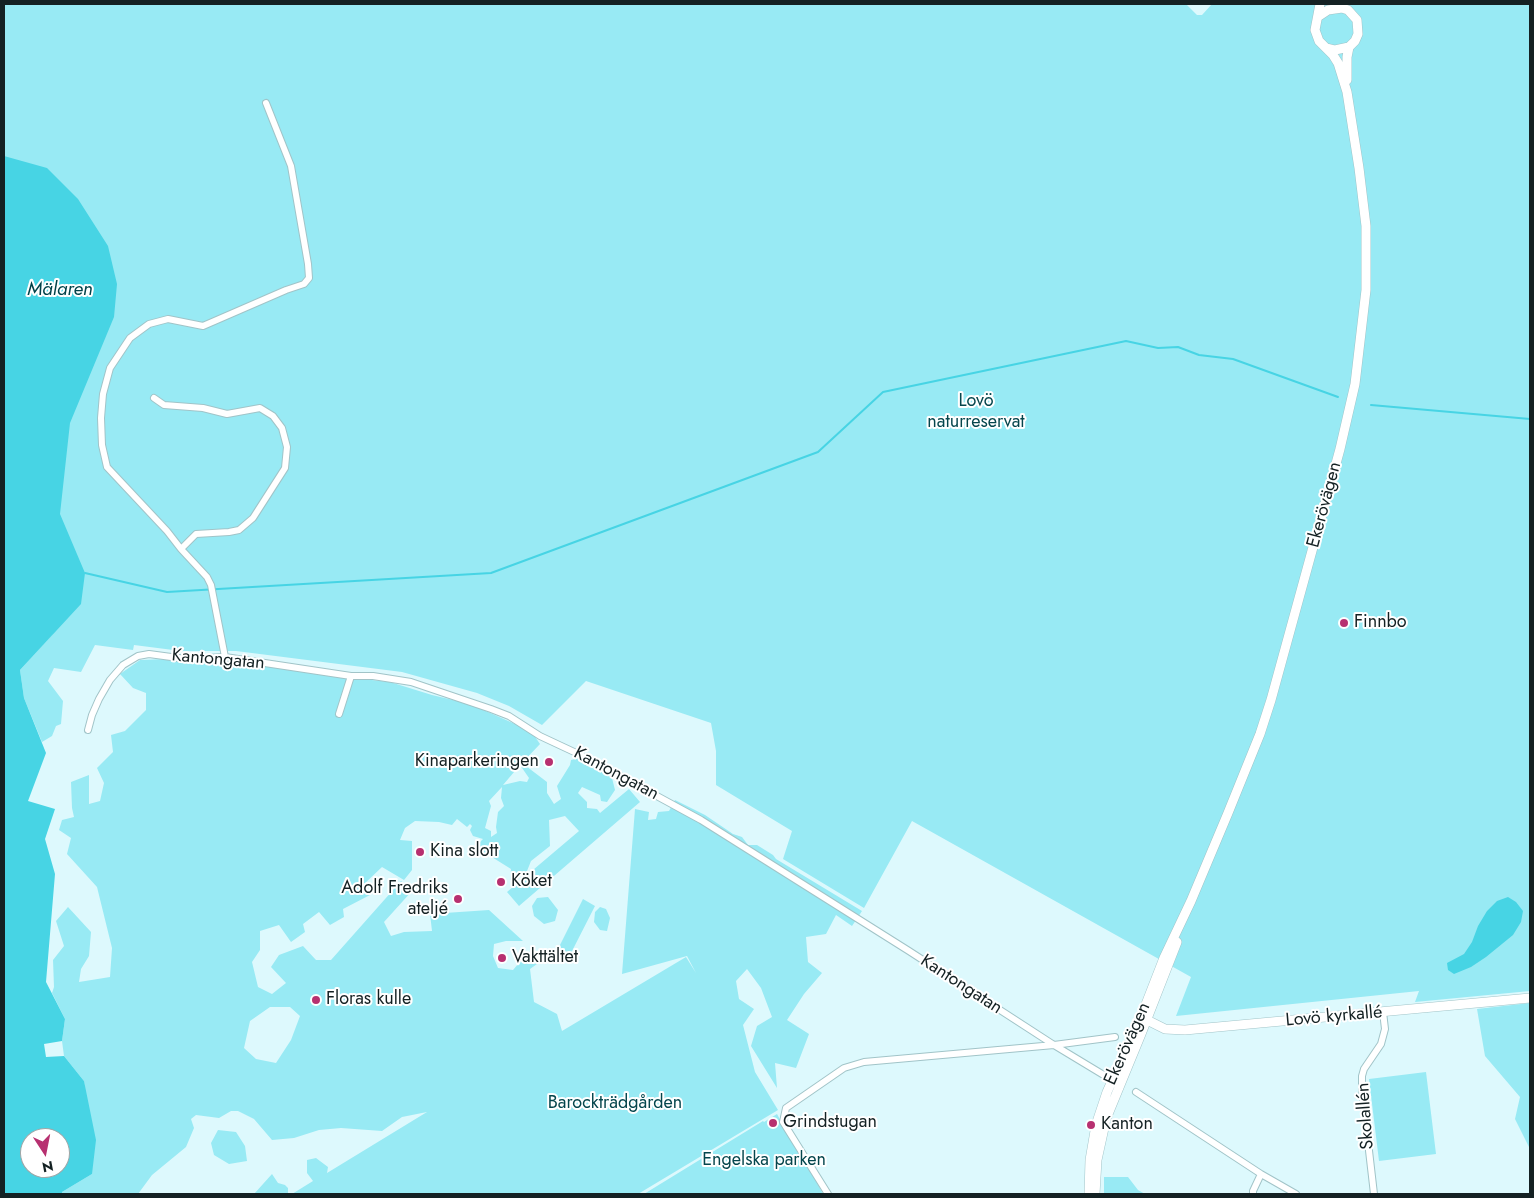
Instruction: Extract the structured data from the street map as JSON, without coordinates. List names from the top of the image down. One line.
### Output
{"streets":{"main road":["Ekerövägen","Lovö kyrkallé"],"street":["Kantongatan","Skolallén"]},"crossings":[["Ekerövägen","Kantongatan"],["Ekerövägen","Lovö kyrkallé"],["Lovö kyrkallé","Skolallén"]],"water":["Mälaren"],"parks":["Lovö naturreservat","Barockträdgården","Engelska parken"],"places":["Finnbo","Kinaparkeringen","Kina slott","Köket","Adolf Fredriks ateljé","Vakttältet","Floras kulle","Grindstugan","Kanton"],"north":"bottom"}
